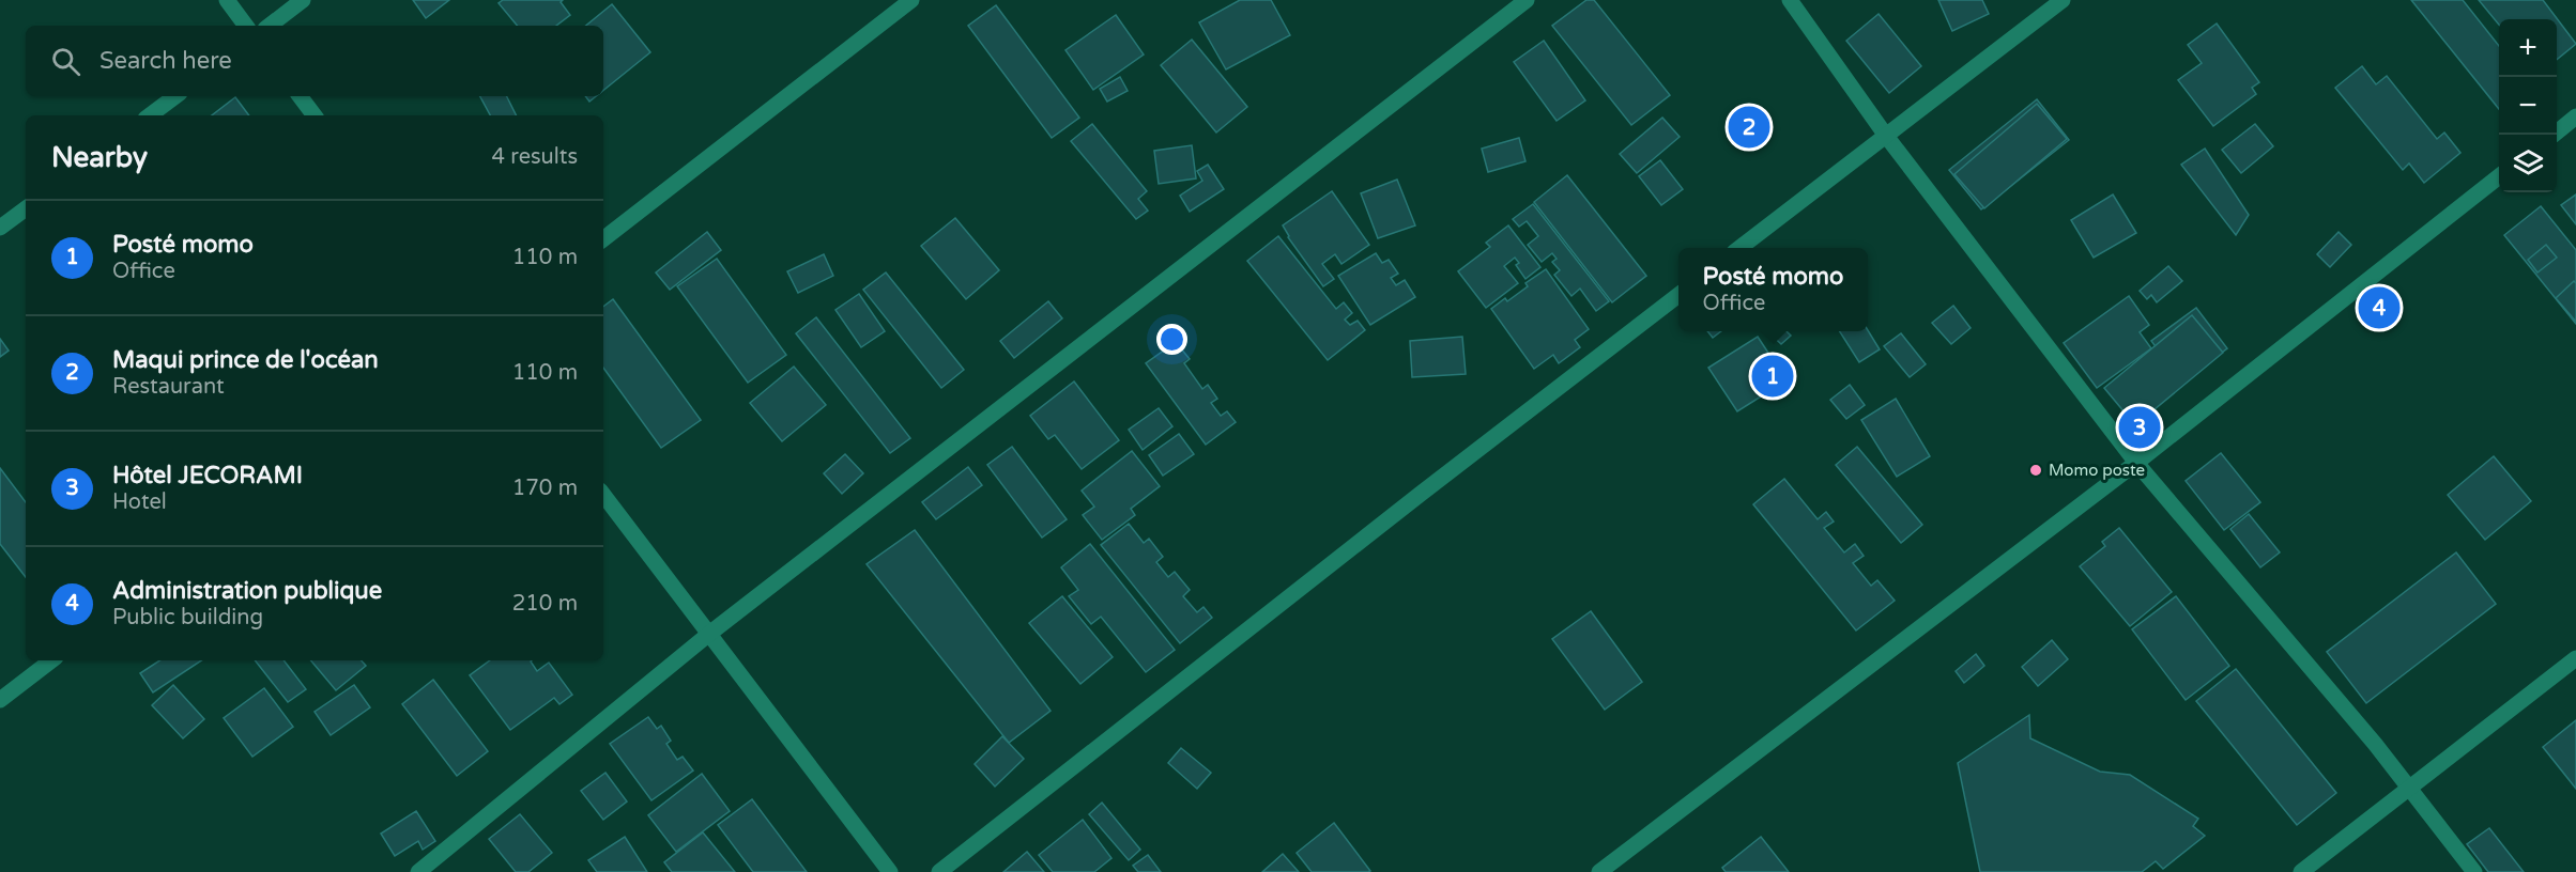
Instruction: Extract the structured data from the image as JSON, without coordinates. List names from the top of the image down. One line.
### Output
{"places":["Momo poste"],"page":{"map_buttons":["+","−"],"search":"Search here","pins":["2","4","1","3"],"heading":["Nearby","4 results"],"list":[{"mark":"1","name":"Posté momo","note":"Office","value":"110 m"},{"mark":"2","name":"Maqui prince de l'océan","note":"Restaurant","value":"110 m"},{"mark":"3","name":"Hôtel JECORAMI","note":"Hotel","value":"170 m"},{"mark":"4","name":"Administration publique","note":"Public building","value":"210 m"}],"popup":["Posté momo","Office"]}}
